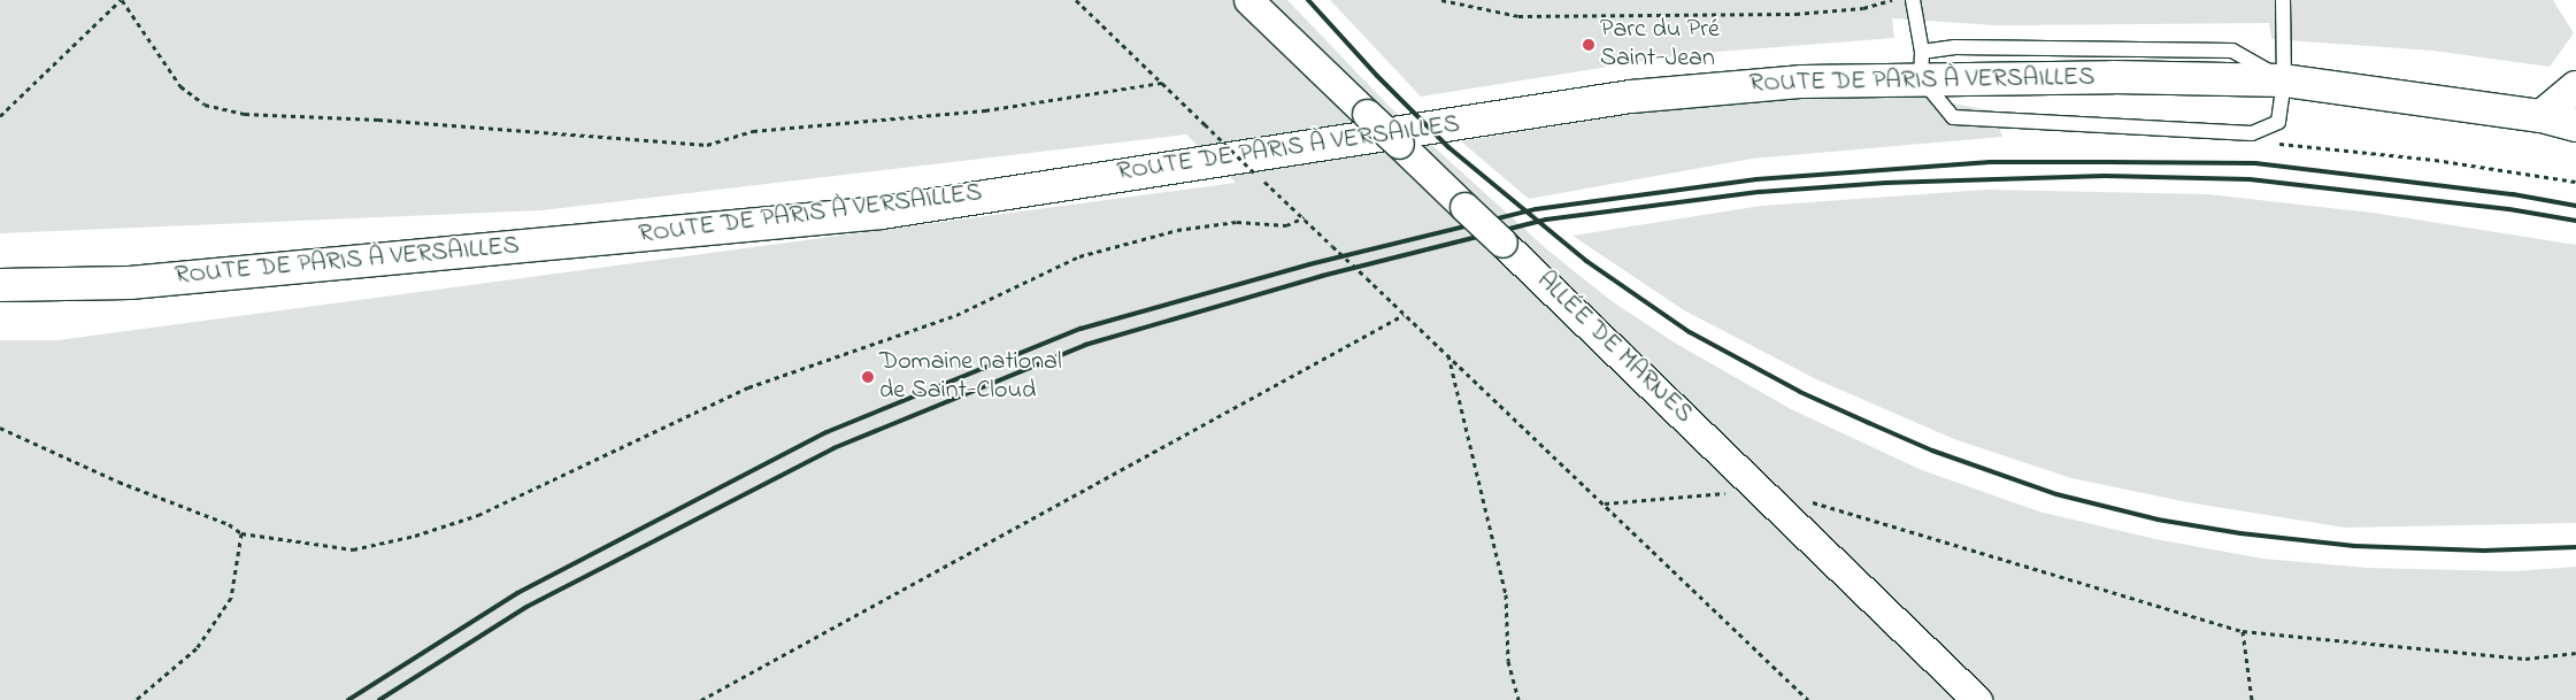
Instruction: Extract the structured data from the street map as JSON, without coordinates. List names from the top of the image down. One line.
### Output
{"streets":{"main road":["ROUTE DE PARIS À VERSAILLES"],"street":["ALLÉE DE MARNES"]},"places":["Parc du Pré Saint-Jean","Domaine national de Saint-Cloud"]}
